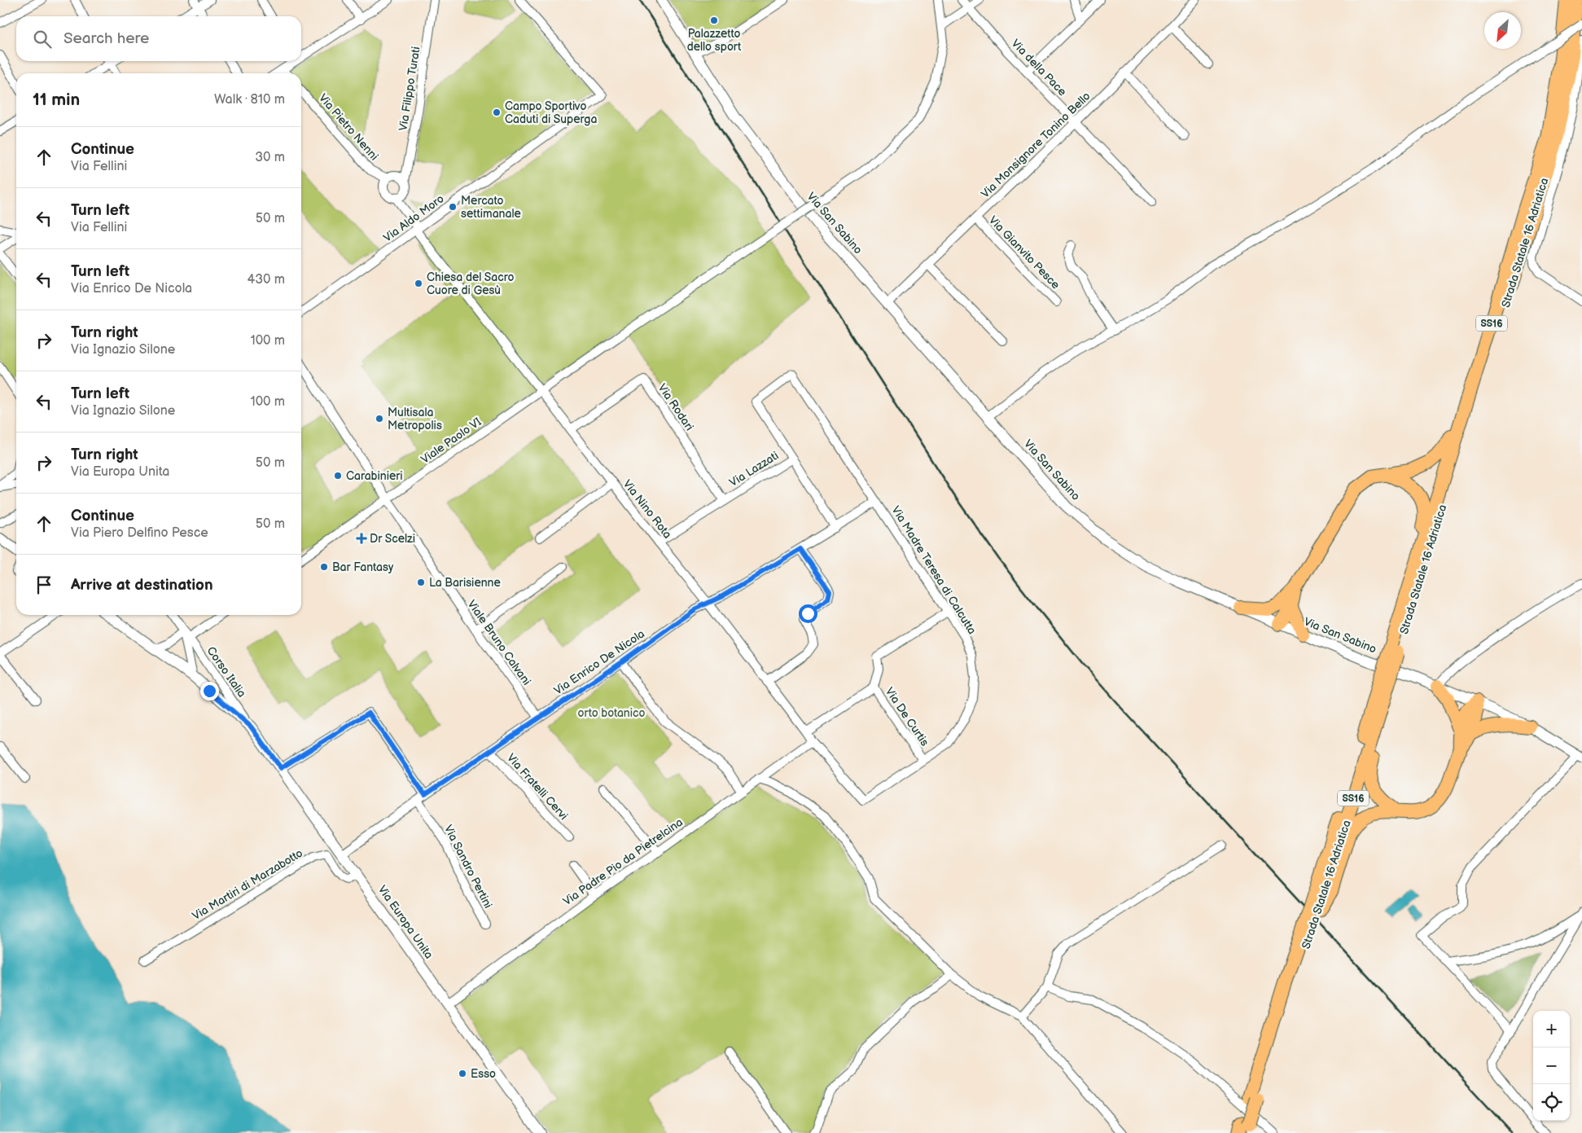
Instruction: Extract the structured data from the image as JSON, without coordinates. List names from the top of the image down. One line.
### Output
{"streets":{"highway":["Strada Statale 16 Adriatica","SS16"],"street":["Via della Pace","Via Filippo Turati","Via Pietro Nenni","Via Monsignore Tonino Bello","Via Aldo Moro","Via San Sabino","Via Gianvito Pesce","Via Rodari","Viale Paolo VI","Via Lazzati","Via Nino Rota","Via Madre Teresa di Calcutta","Viale Bruno Calvani","Via Enrico De Nicola","Corso Italia","Via De Curtis","Via Fratelli Cervi","Via Padre Pio da Pietrelcina","Via Sandro Pertini","Via Martiri di Marzabotto","Via Europa Unita"]},"crossings":[["Via della Pace","Via Monsignore Tonino Bello"],["Via Filippo Turati","Via Pietro Nenni"],["Via Filippo Turati","Via Nino Rota"],["Via Pietro Nenni","Via Nino Rota"],["Via Monsignore Tonino Bello","Via San Sabino"],["Via Monsignore Tonino Bello","Via Gianvito Pesce"],["Via Aldo Moro","Via Nino Rota"],["Via Rodari","Via Lazzati"],["Via Rodari","Via Nino Rota"],["Viale Paolo VI","Via Nino Rota"],["Viale Paolo VI","Viale Bruno Calvani"],["Via Lazzati","Via Nino Rota"],["Via Lazzati","Via Madre Teresa di Calcutta"],["Via Lazzati","Via Enrico De Nicola"],["Via Nino Rota","Via Madre Teresa di Calcutta"],["Via Nino Rota","Via Enrico De Nicola"],["Via Nino Rota","Via Padre Pio da Pietrelcina"],["Via Madre Teresa di Calcutta","Via Enrico De Nicola"],["Via Madre Teresa di Calcutta","Via De Curtis"],["Viale Bruno Calvani","Via Enrico De Nicola"],["Via Enrico De Nicola","Via Fratelli Cervi"],["Via Enrico De Nicola","Via Sandro Pertini"],["Via Enrico De Nicola","Via Europa Unita"],["Corso Italia","Via Europa Unita"],["Via Padre Pio da Pietrelcina","Via Europa Unita"],["Via Martiri di Marzabotto","Via Europa Unita"]],"parks":["orto botanico"],"places":{"other":["Palazzetto dello sport","Campo Sportivo Caduti di Superga","Mercato settimanale","Chiesa del Sacro Cuore di Gesù","Multisala Metropolis","Carabinieri","Bar Fantasy","La Barisienne","Esso"],"health":["Dr Scelzi"]},"north":"bottom left","page":{"search":"Search here","heading":["11 min","Walk · 810 m"],"list":[["Continue","Via Fellini","30 m"],["Turn left","Via Fellini","50 m"],["Turn left","Via Enrico De Nicola","430 m"],["Turn right","Via Ignazio Silone","100 m"],["Turn left","Via Ignazio Silone","100 m"],["Turn right","Via Europa Unita","50 m"],["Continue","Via Piero Delfino Pesce","50 m"],"Arrive at destination"],"map_buttons":["+","−"]}}
